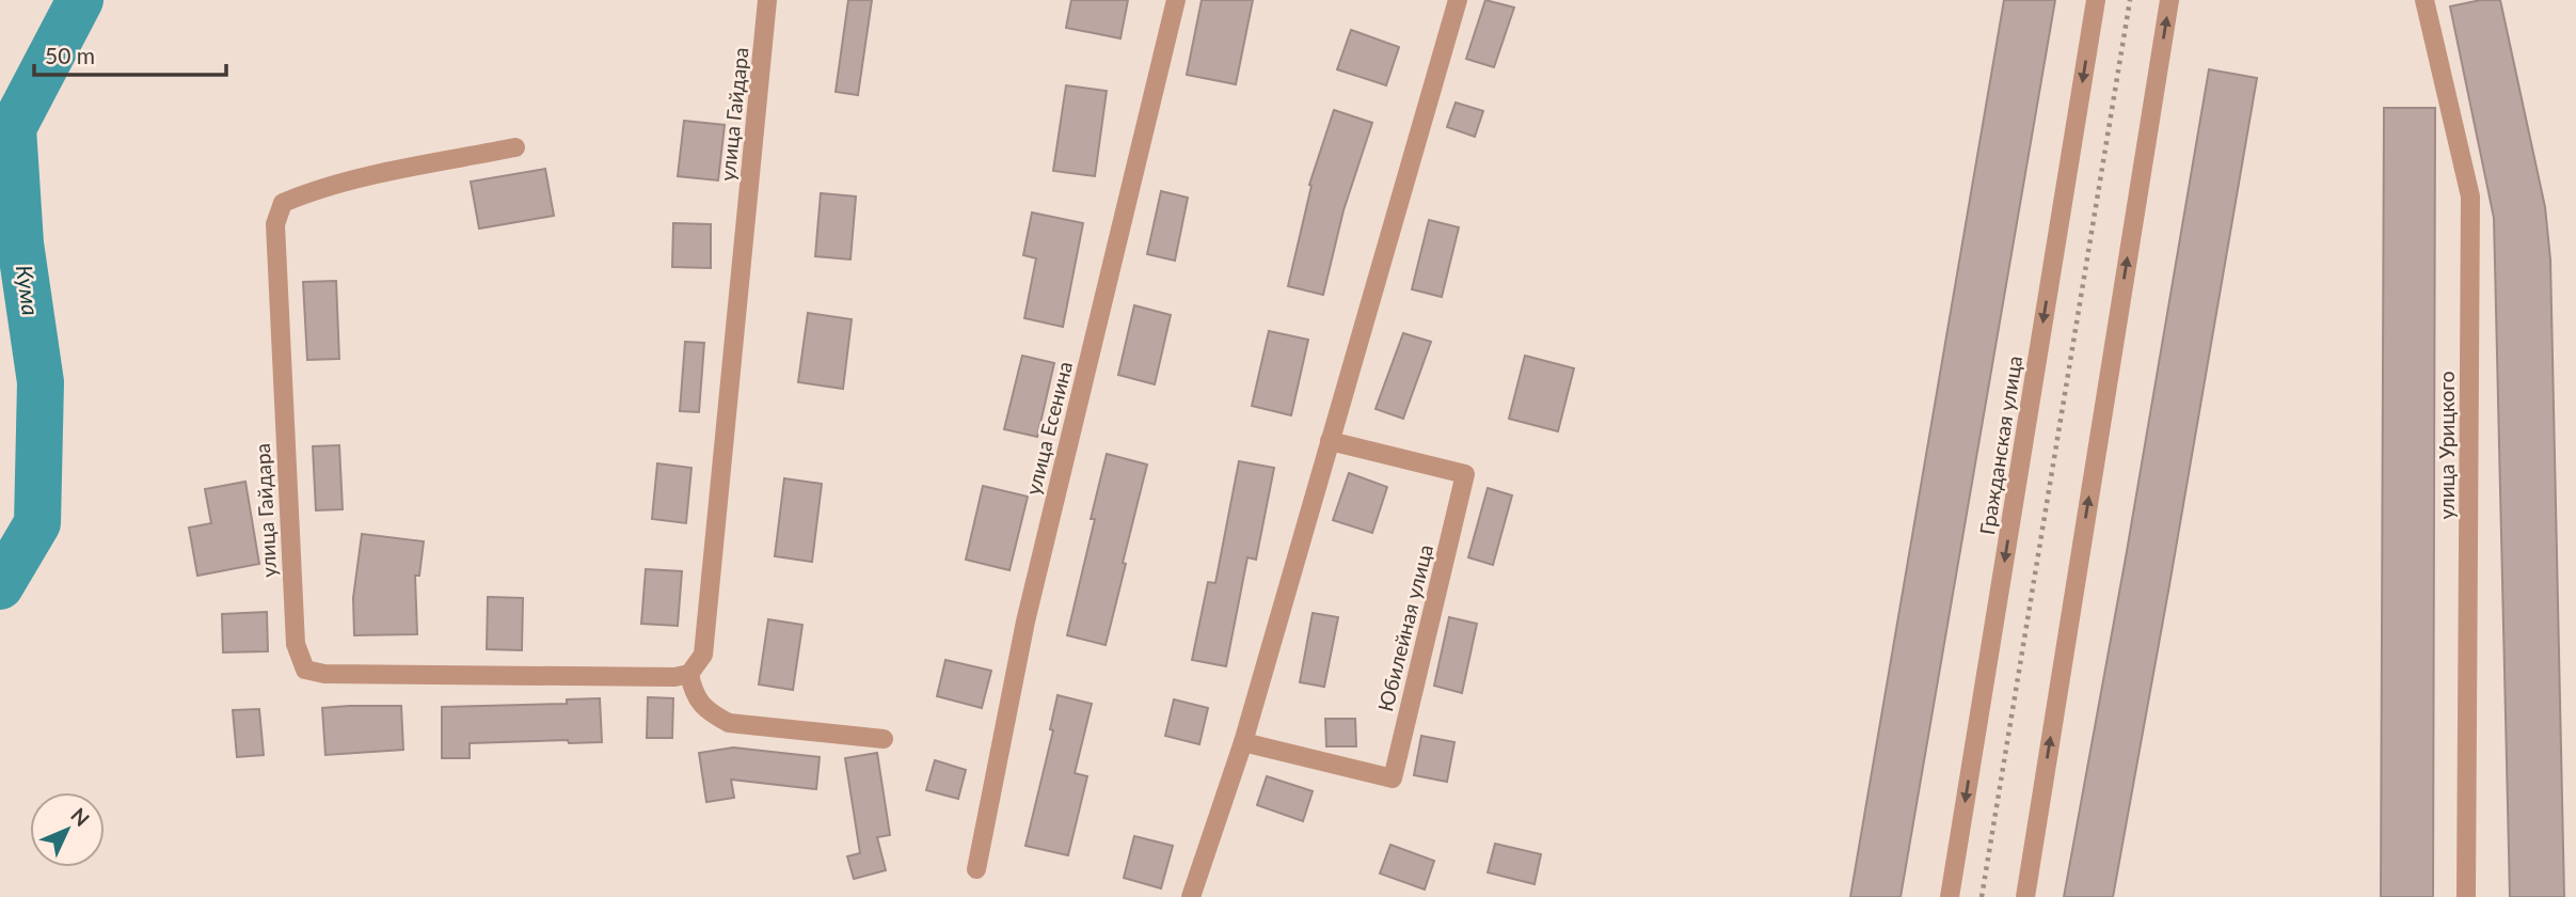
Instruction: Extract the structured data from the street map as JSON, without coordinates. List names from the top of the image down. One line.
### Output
{"streets":{"street":["улица Гайдара","улица Есенина","Гражданская улица","улица Урицкого","Юбилейная улица"]},"water":["Кума"],"scale_bar":"50 m","north":"top right"}
